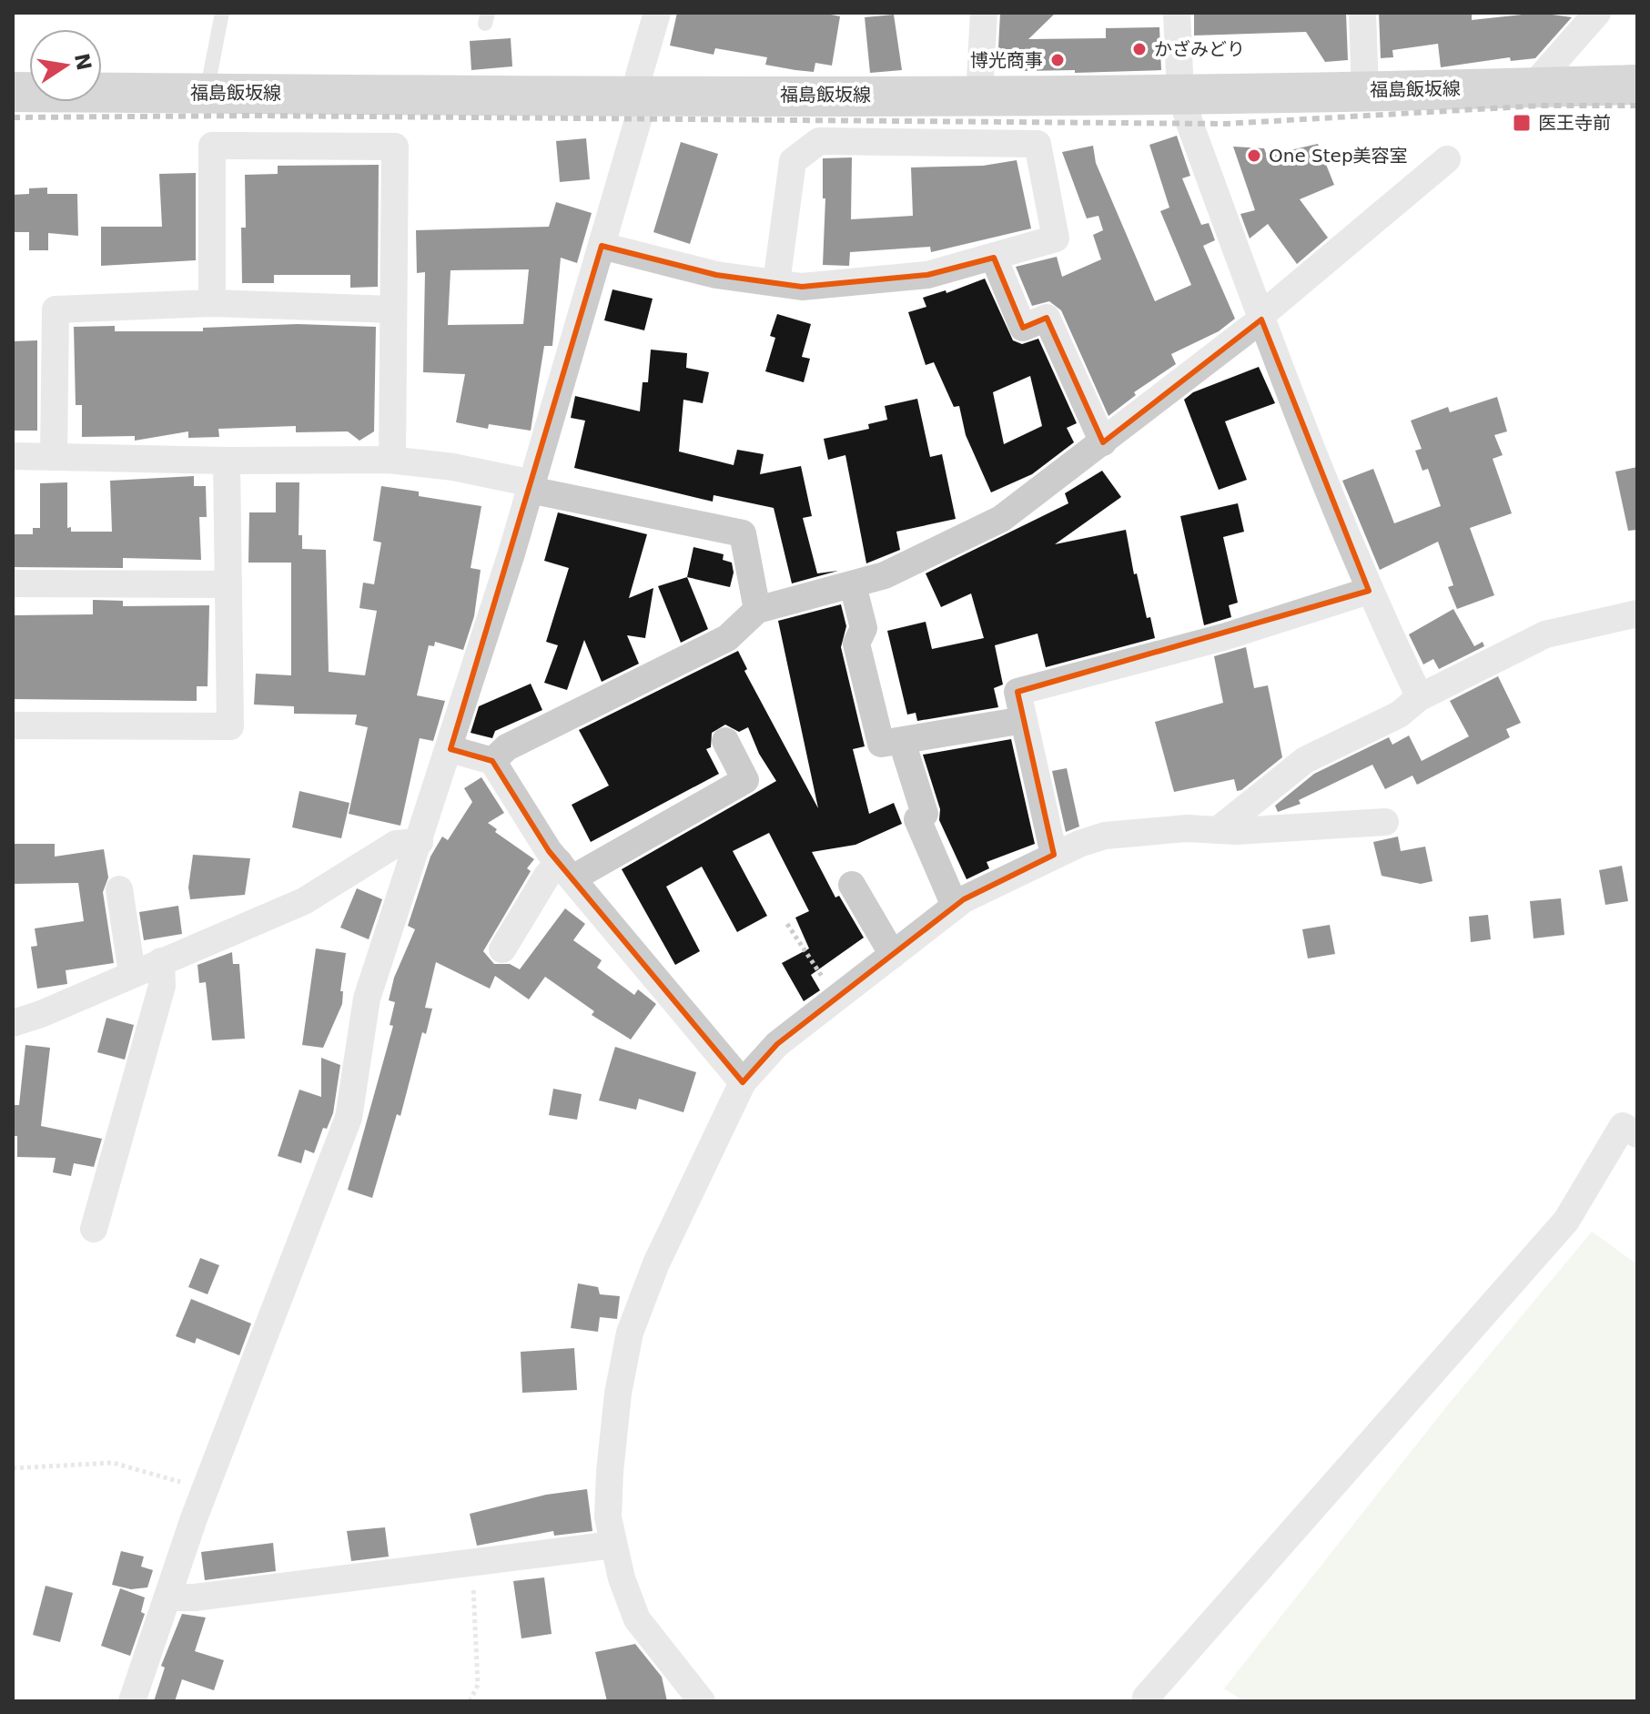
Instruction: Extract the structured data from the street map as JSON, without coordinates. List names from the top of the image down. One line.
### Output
{"streets":{"main road":["福島飯坂線"]},"places":{"other":["かざみどり","博光商事","One Step美容室"],"transit":["医王寺前"]},"north":"right"}
